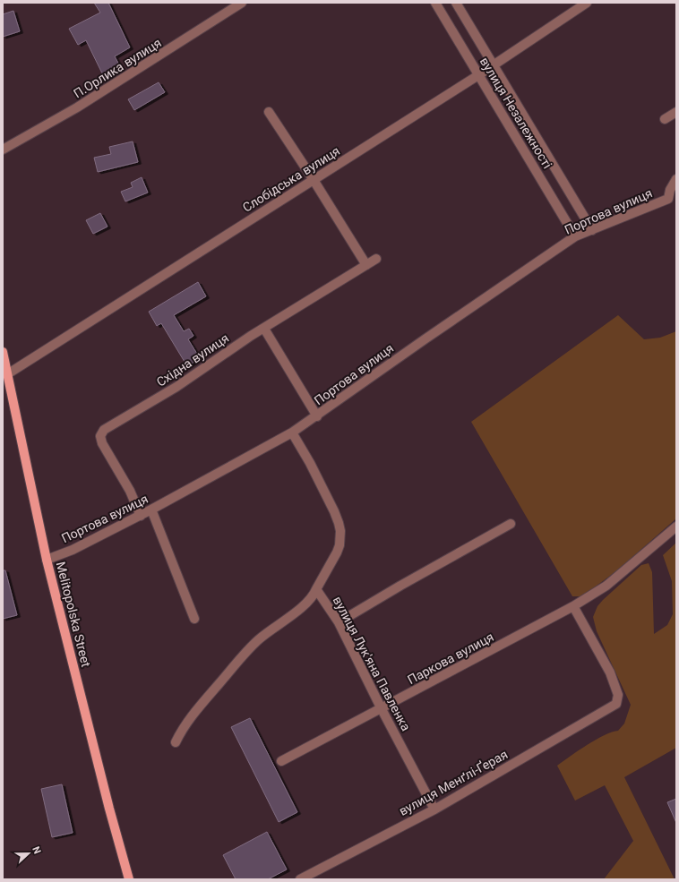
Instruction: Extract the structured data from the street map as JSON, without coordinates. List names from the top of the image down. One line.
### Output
{"streets":{"main road":["Melitopolska Street"],"street":["П.Орлика вулиця","вулиця Незалежності","Слобідська вулиця","Портова вулиця","Східна вулиця","Паркова вулиця","вулиця Лук'яна Павленка","вулиця Менґлі-Ґерая"]},"crossings":[["вулиця Незалежності","Слобідська вулиця"],["вулиця Незалежності","Портова вулиця"],["Слобідська вулиця","Melitopolska Street"],["Портова вулиця","Східна вулиця"],["Портова вулиця","Melitopolska Street"],["Портова вулиця","вулиця Лук'яна Павленка"],["Паркова вулиця","вулиця Лук'яна Павленка"],["Паркова вулиця","вулиця Менґлі-Ґерая"],["вулиця Лук'яна Павленка","вулиця Менґлі-Ґерая"]],"north":"right"}
